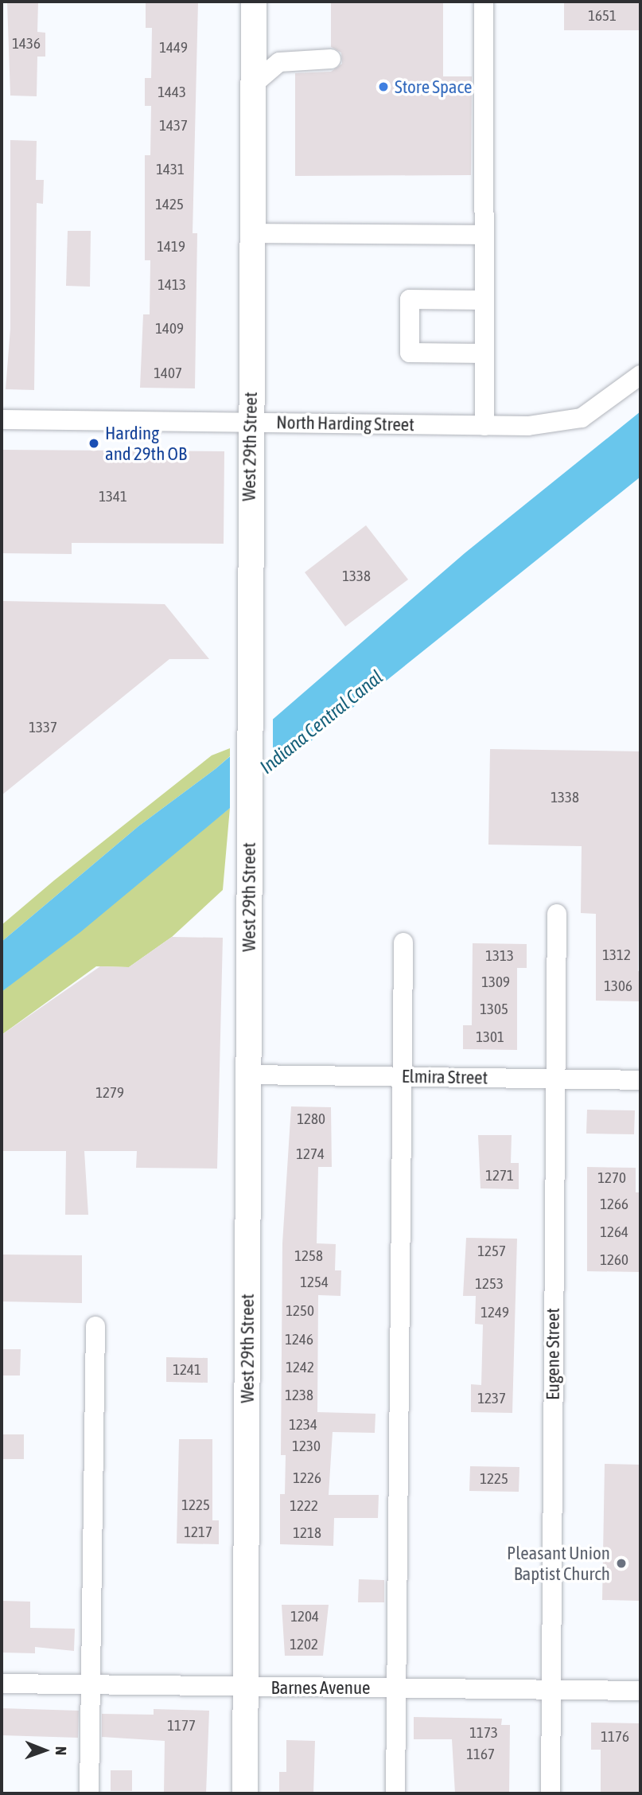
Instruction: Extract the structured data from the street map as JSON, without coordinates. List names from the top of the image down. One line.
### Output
{"streets":{"main road":["West 29th Street"],"street":["North Harding Street","Elmira Street","Eugene Street","Barnes Avenue"]},"crossings":[["North Harding Street","West 29th Street"],["West 29th Street","Elmira Street"],["West 29th Street","Barnes Avenue"],["Elmira Street","Eugene Street"],["Eugene Street","Barnes Avenue"]],"water":["Indiana Central Canal"],"places":["Store Space","Harding and 29th OB","Pleasant Union Baptist Church"],"house_numbers":["1651","1436","1449","1443","1437","1431","1425","1419","1413","1409","1407","1341","1338","1337","1338","1312","1313","1309","1306","1305","1301","1279","1280","1274","1271","1270","1266","1264","1257","1258","1260","1254","1253","1250","1249","1246","1242","1241","1238","1237","1234","1230","1226","1225","1225","1222","1217","1218","1204","1202","1177","1173","1176","1167"],"north":"right"}
